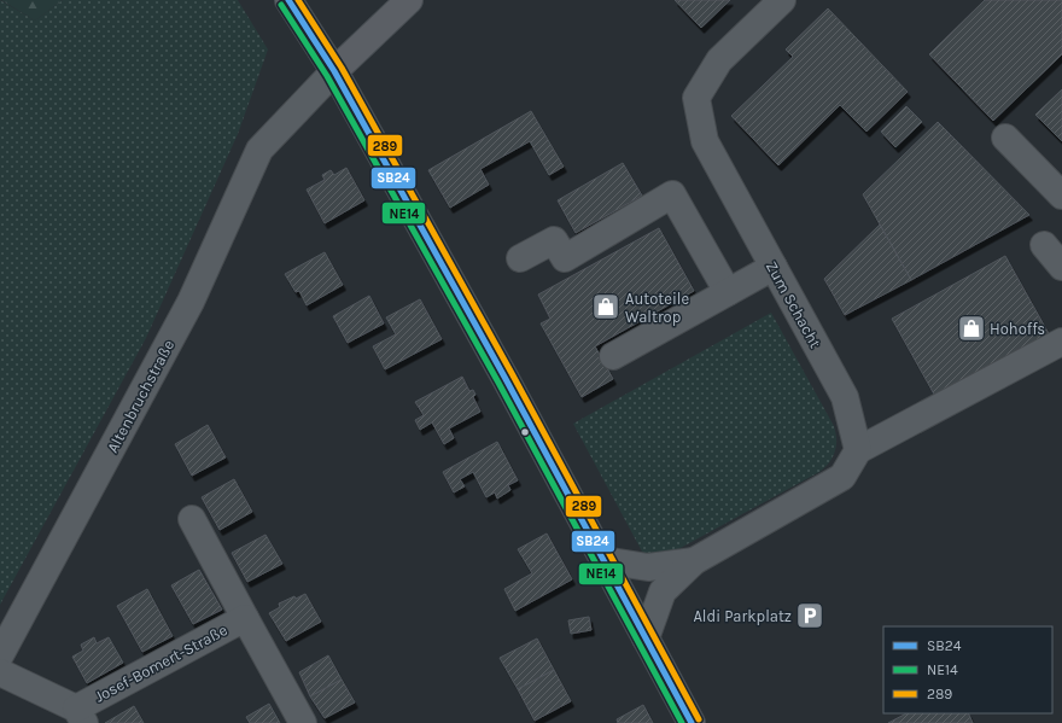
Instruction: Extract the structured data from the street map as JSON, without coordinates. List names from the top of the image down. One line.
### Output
{"streets":{"street":["Zum Schacht","Altenbruchstraße","Josef-Bomert-Straße"]},"places":{"shop":["Autoteile Waltrop","Hohoffs"],"parking":["Aldi Parkplatz"]},"lines":["transit line SB24","transit line 289","transit line NE14"],"legend":["SB24","NE14","289"]}
